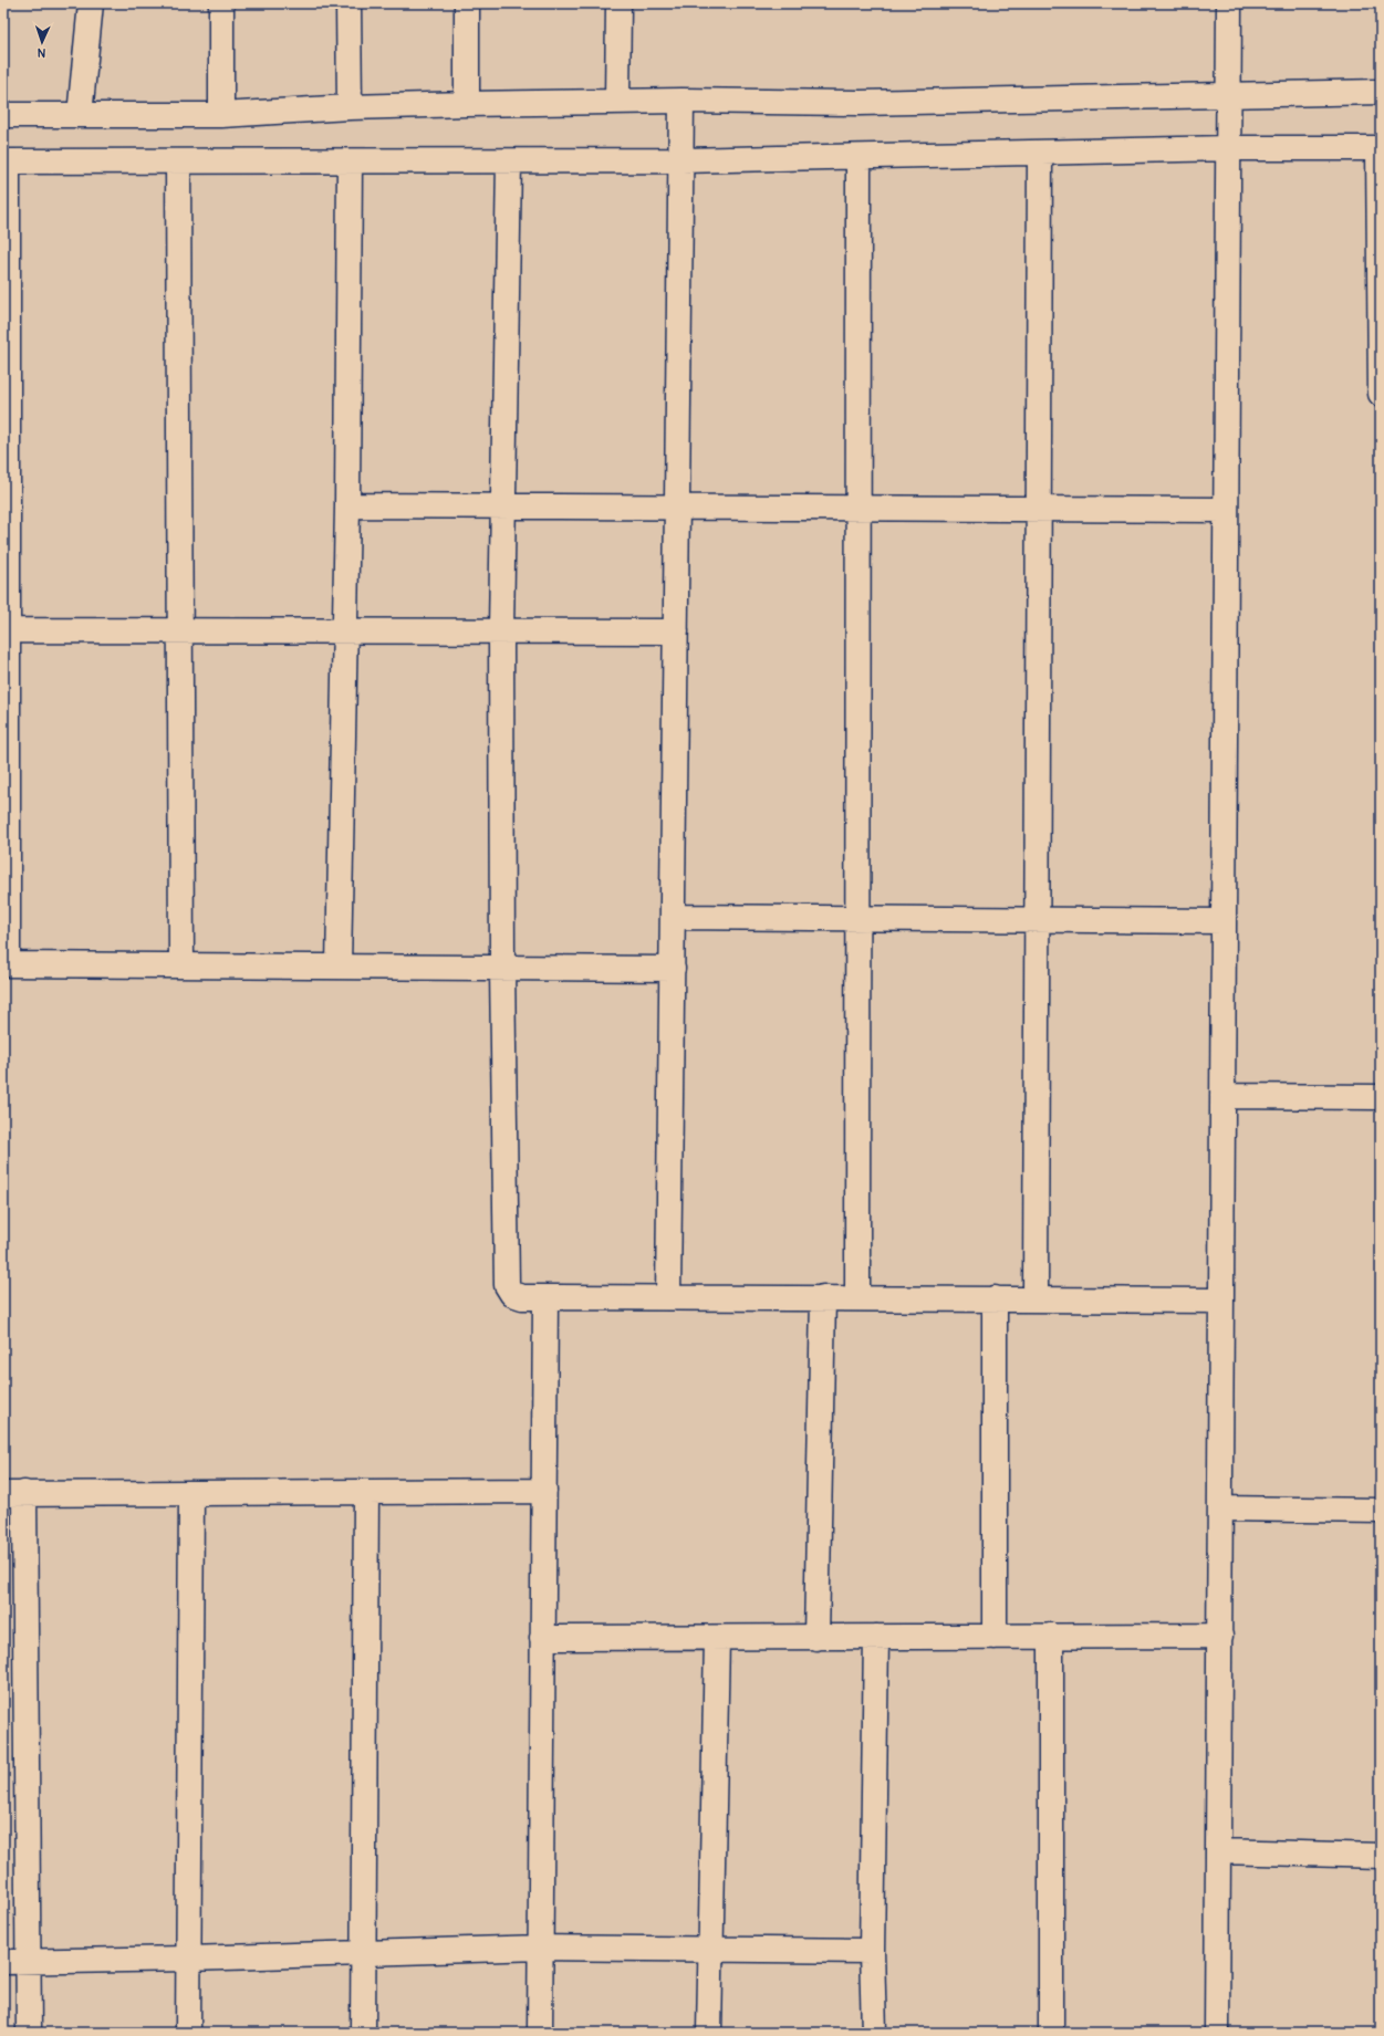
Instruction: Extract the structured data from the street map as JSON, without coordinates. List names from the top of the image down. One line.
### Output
{"north":"bottom"}
